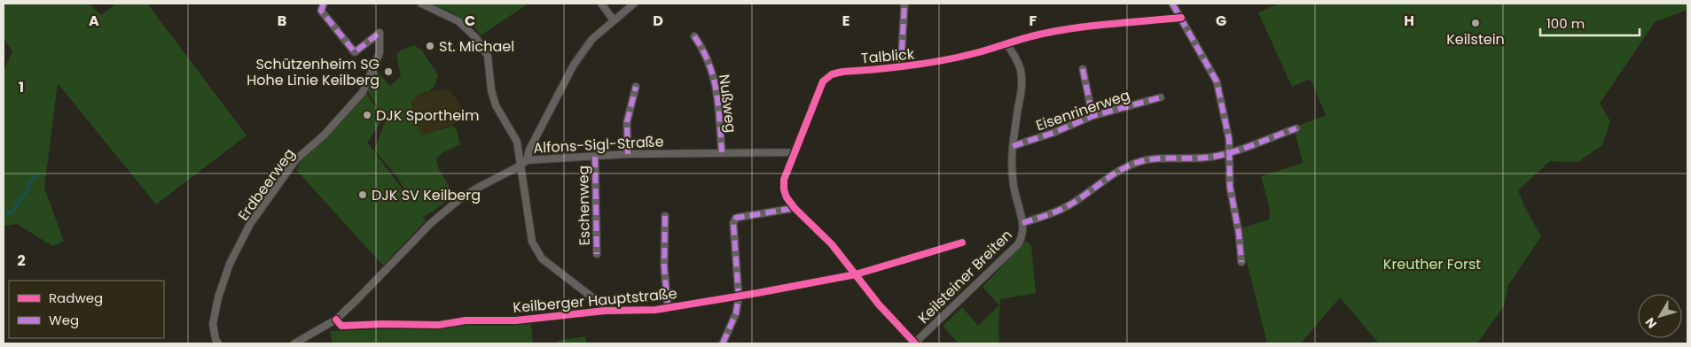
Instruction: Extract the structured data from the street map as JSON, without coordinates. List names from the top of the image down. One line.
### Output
{"streets":{"street":["Talblick","Nußweg","Eisenrinerweg","Alfons-Sigl-Straße","Erdbeerweg","Eschenweg","Keilsteiner Breiten","Keilberger Hauptstraße"]},"crossings":[["Talblick","Alfons-Sigl-Straße"],["Talblick","Keilsteiner Breiten"],["Talblick","Keilberger Hauptstraße"],["Nußweg","Alfons-Sigl-Straße"],["Eisenrinerweg","Keilsteiner Breiten"],["Alfons-Sigl-Straße","Eschenweg"],["Alfons-Sigl-Straße","Keilberger Hauptstraße"]],"parks":["Kreuther Forst"],"places":["Keilstein","St. Michael","Schützenheim SG Hohe Linie Keilberg","DJK Sportheim","DJK SV Keilberg"],"legend":["Radweg","Weg"],"scale_bar":"100 m","north":"bottom left","grid":{"columns":["A","B","C","D","E","F","G","H"],"rows":["1","2"]}}
